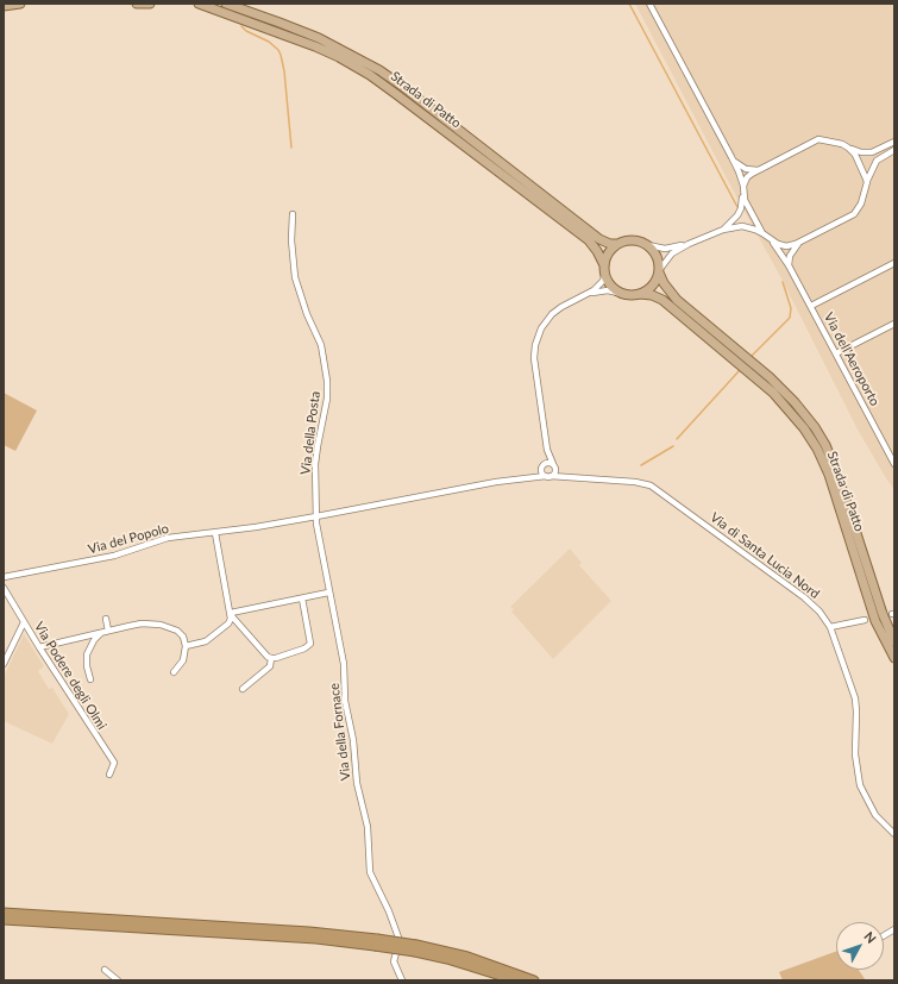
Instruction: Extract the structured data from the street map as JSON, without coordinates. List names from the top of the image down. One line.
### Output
{"streets":{"main road":["Strada di Patto"],"street":["Via dell'Aeroporto","Via della Posta","Via del Popolo","Via di Santa Lucia Nord","Via Podere degli Olmi","Via della Fornace"]},"crossings":[["Via della Posta","Via del Popolo"],["Via della Posta","Via di Santa Lucia Nord"],["Via della Posta","Via della Fornace"],["Via del Popolo","Via di Santa Lucia Nord"],["Via del Popolo","Via della Fornace"],["Via di Santa Lucia Nord","Via della Fornace"]],"north":"top right"}
